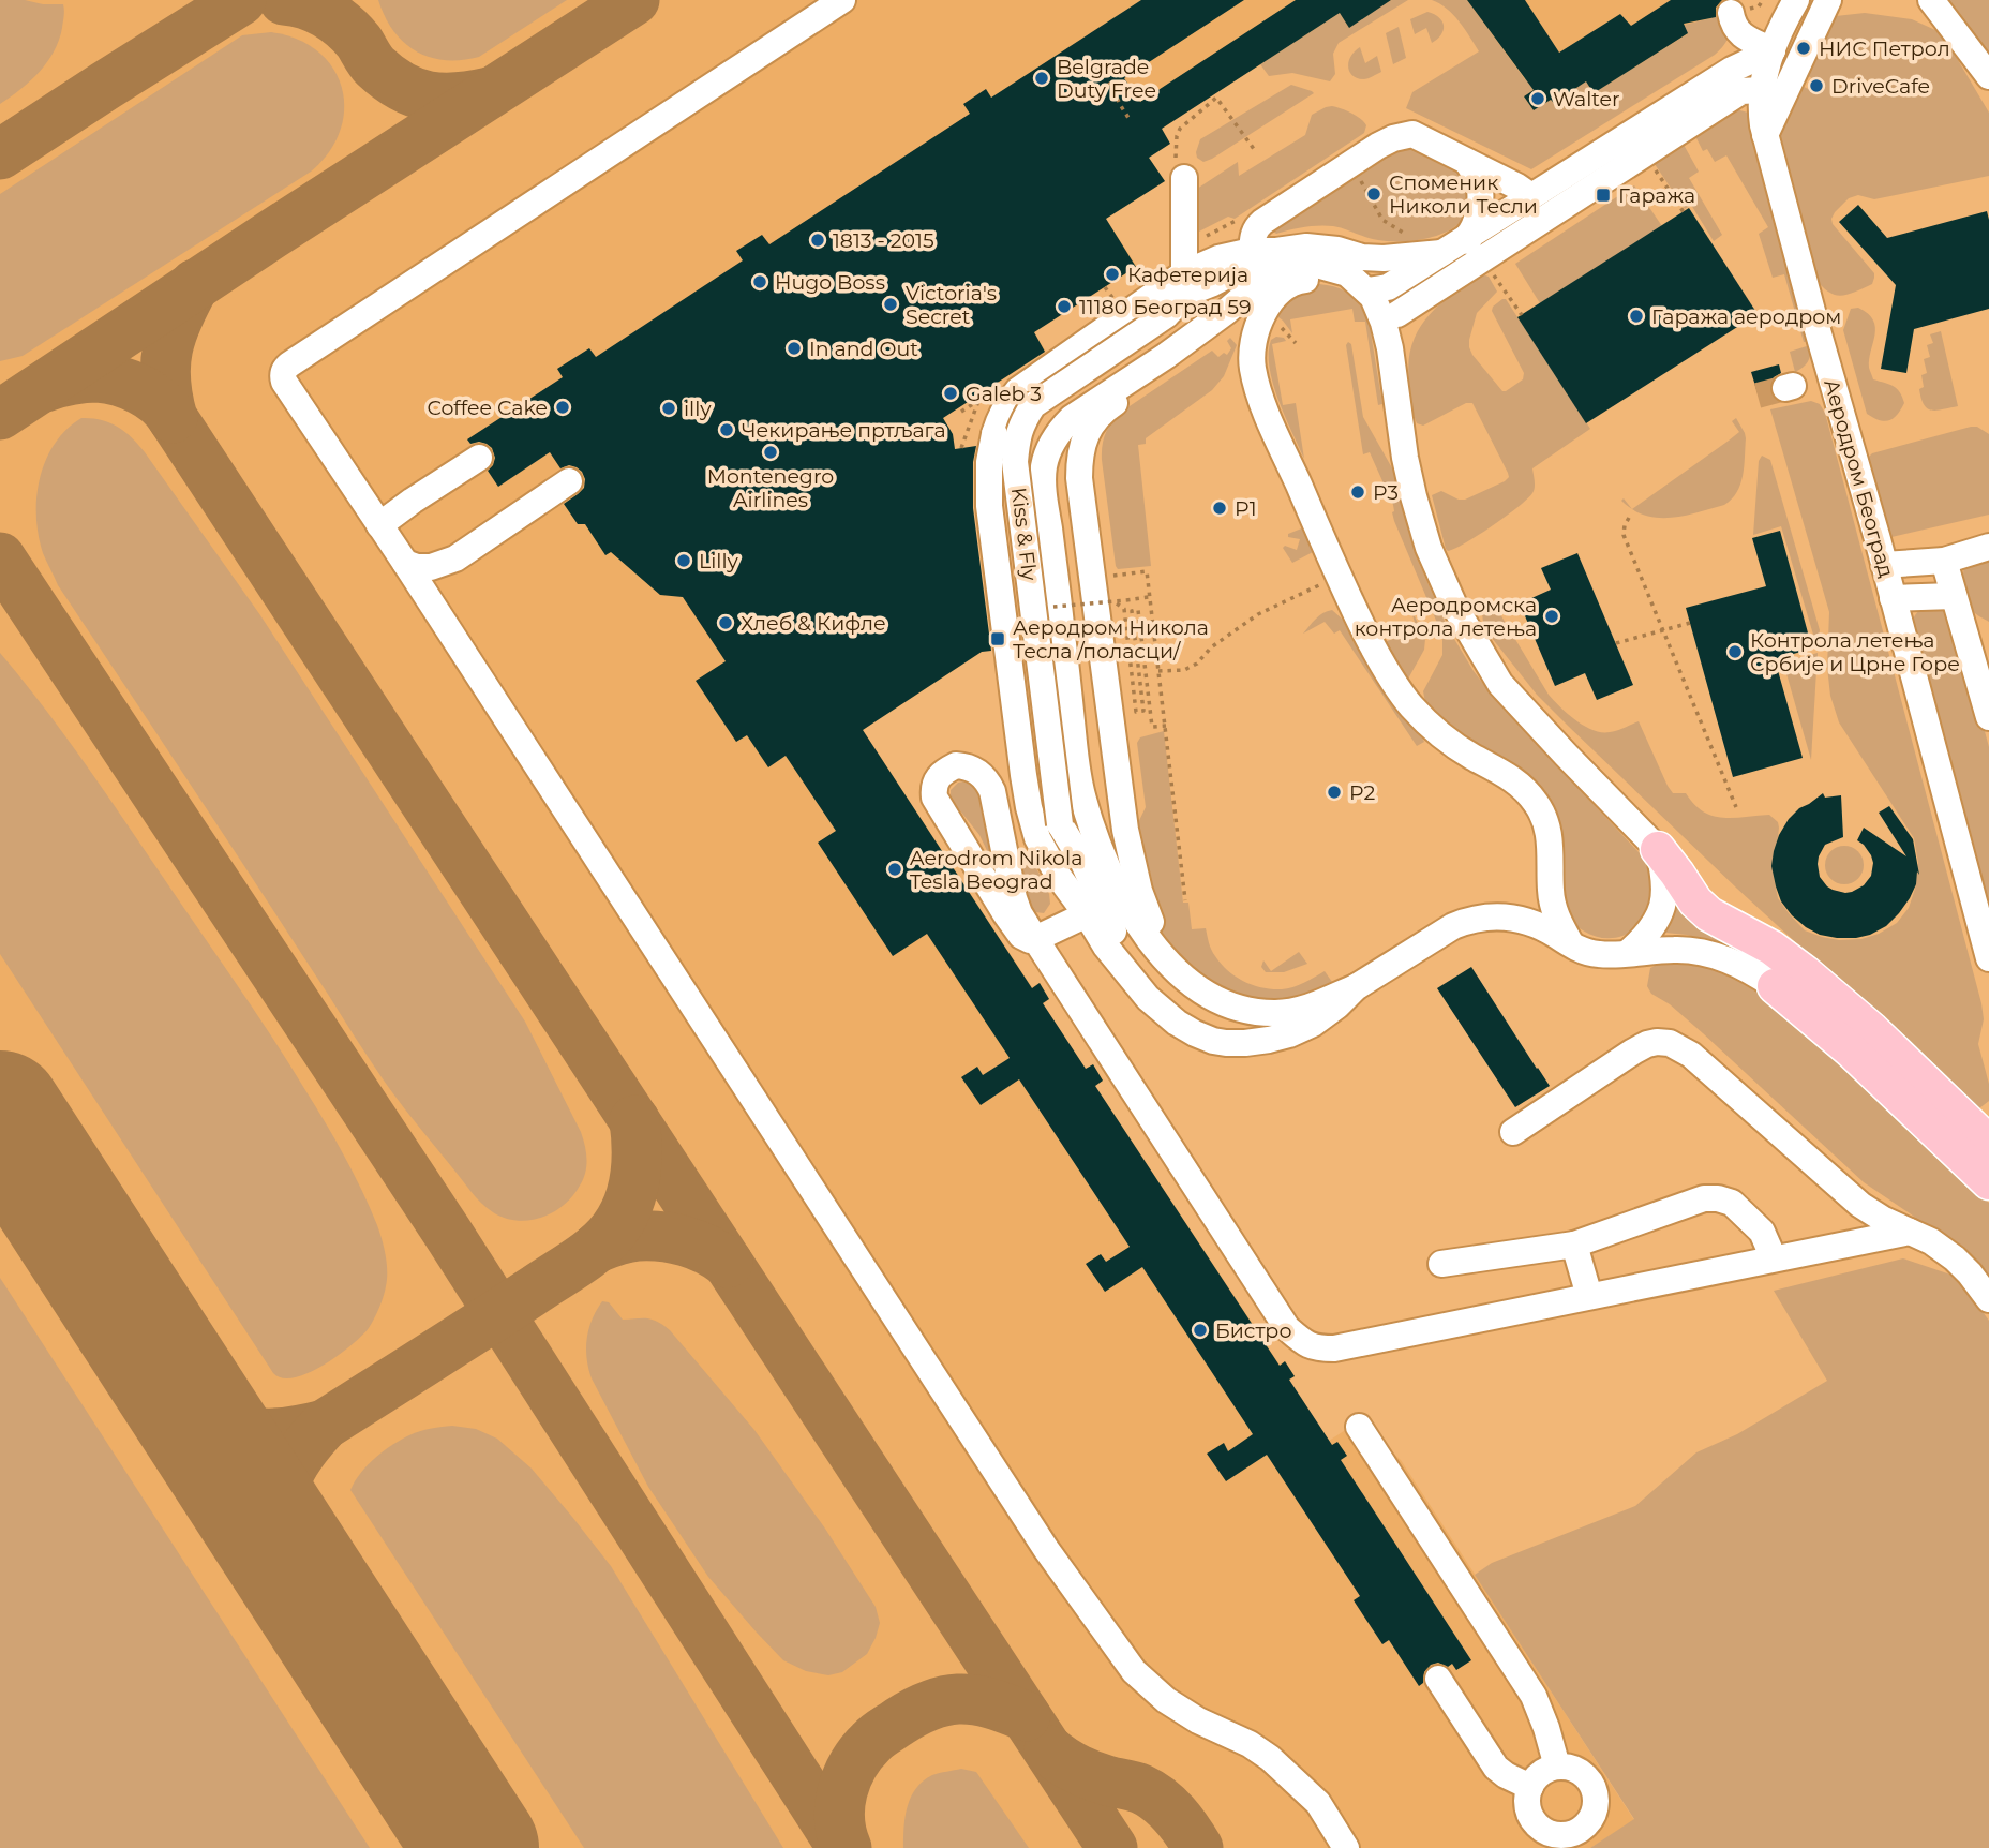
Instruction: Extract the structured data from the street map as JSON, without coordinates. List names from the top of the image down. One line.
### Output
{"streets":{"street":["Аеродром Београд","Kiss & Fly"]},"places":{"other":["НИС Петрол","Belgrade Duty Free","DriveCafe","Walter","Споменик Николи Тесли","1813 - 2015","Кафетерија","Hugo Boss","Victoria's Secret","11180 Београд 59","Гаража аеродром","In and Out","Galeb 3","Coffee Cake","illy","Чекирање пртљага","Montenegro Airlines","P3","P1","Lilly","Аеродромска контрола летења","Хлеб & Кифле","Контрола летења Србије и Црне Горе","P2","Aerodrom Nikola Tesla Beograd","Бистро"],"transit":["Гаража","Аеродром Никола Тесла /поласци/"]}}
